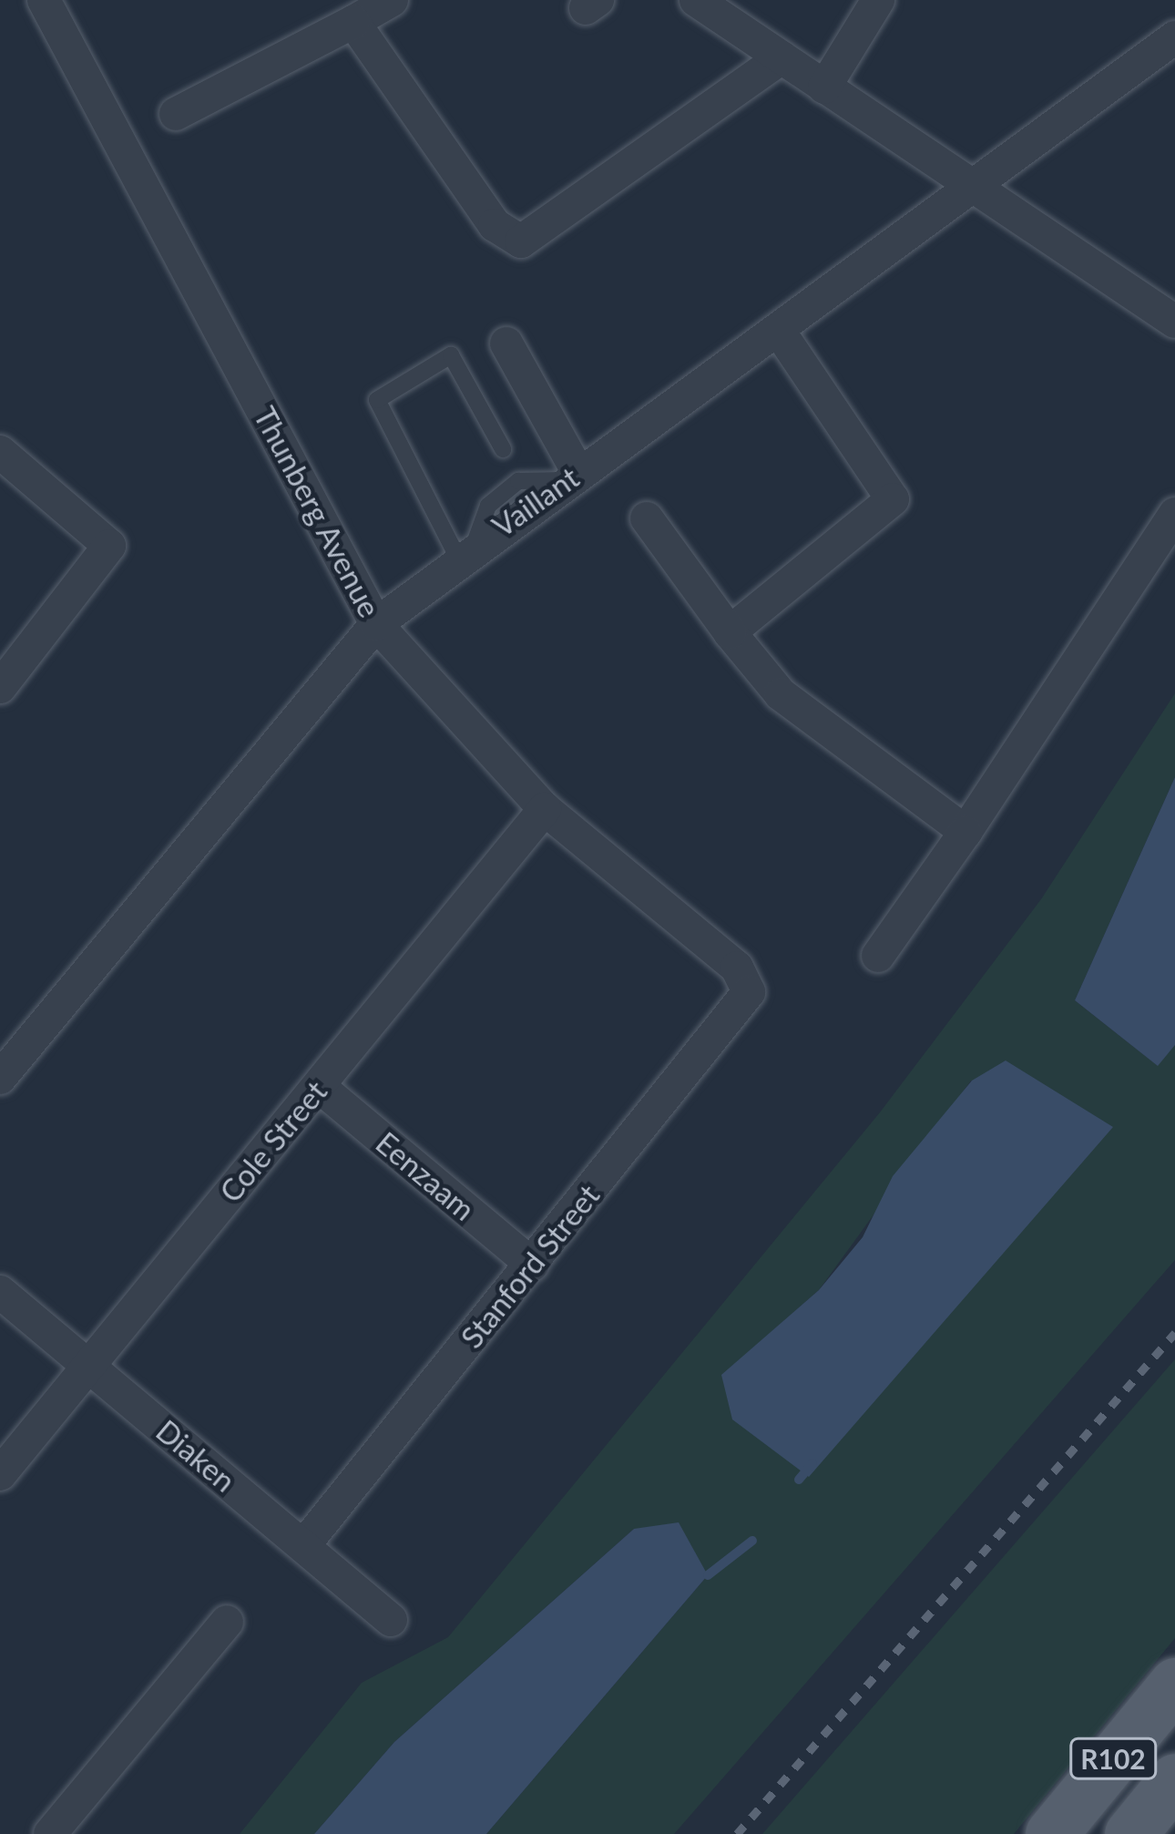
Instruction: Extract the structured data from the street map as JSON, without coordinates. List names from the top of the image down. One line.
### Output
{"streets":{"main road":["R102"],"street":["Vaillant","Thunberg Avenue","Cole Street","Eenzaam","Stanford Street","Diaken"]},"crossings":[["Vaillant","Thunberg Avenue"],["Thunberg Avenue","Cole Street"],["Thunberg Avenue","Stanford Street"],["Cole Street","Eenzaam"],["Cole Street","Diaken"],["Eenzaam","Stanford Street"],["Stanford Street","Diaken"]]}
